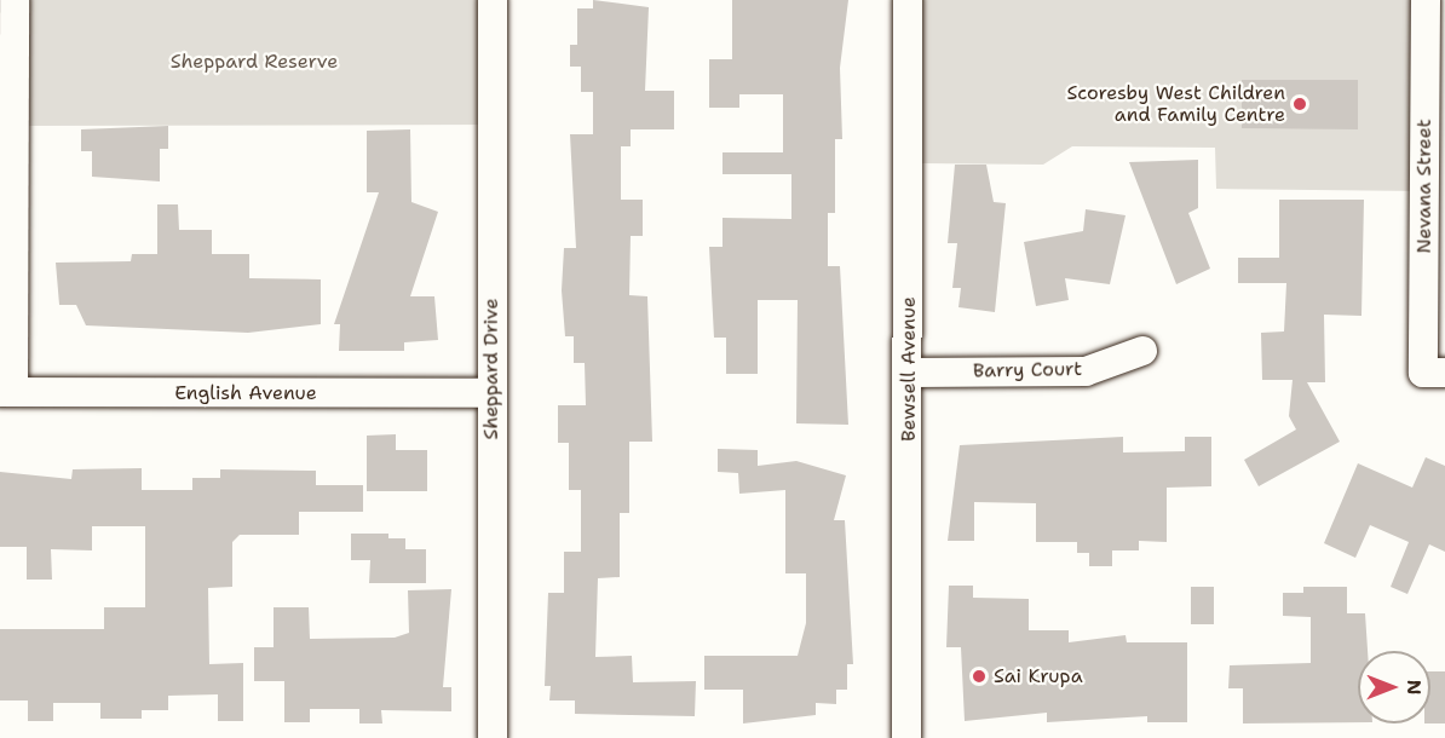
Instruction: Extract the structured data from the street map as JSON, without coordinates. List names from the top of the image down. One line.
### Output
{"streets":{"street":["Nevana Street","Sheppard Drive","Bewsell Avenue","Barry Court","English Avenue"]},"crossings":[["Sheppard Drive","English Avenue"],["Bewsell Avenue","Barry Court"]],"parks":["Sheppard Reserve"],"places":["Scoresby West Children and Family Centre","Sai Krupa"],"north":"right"}
